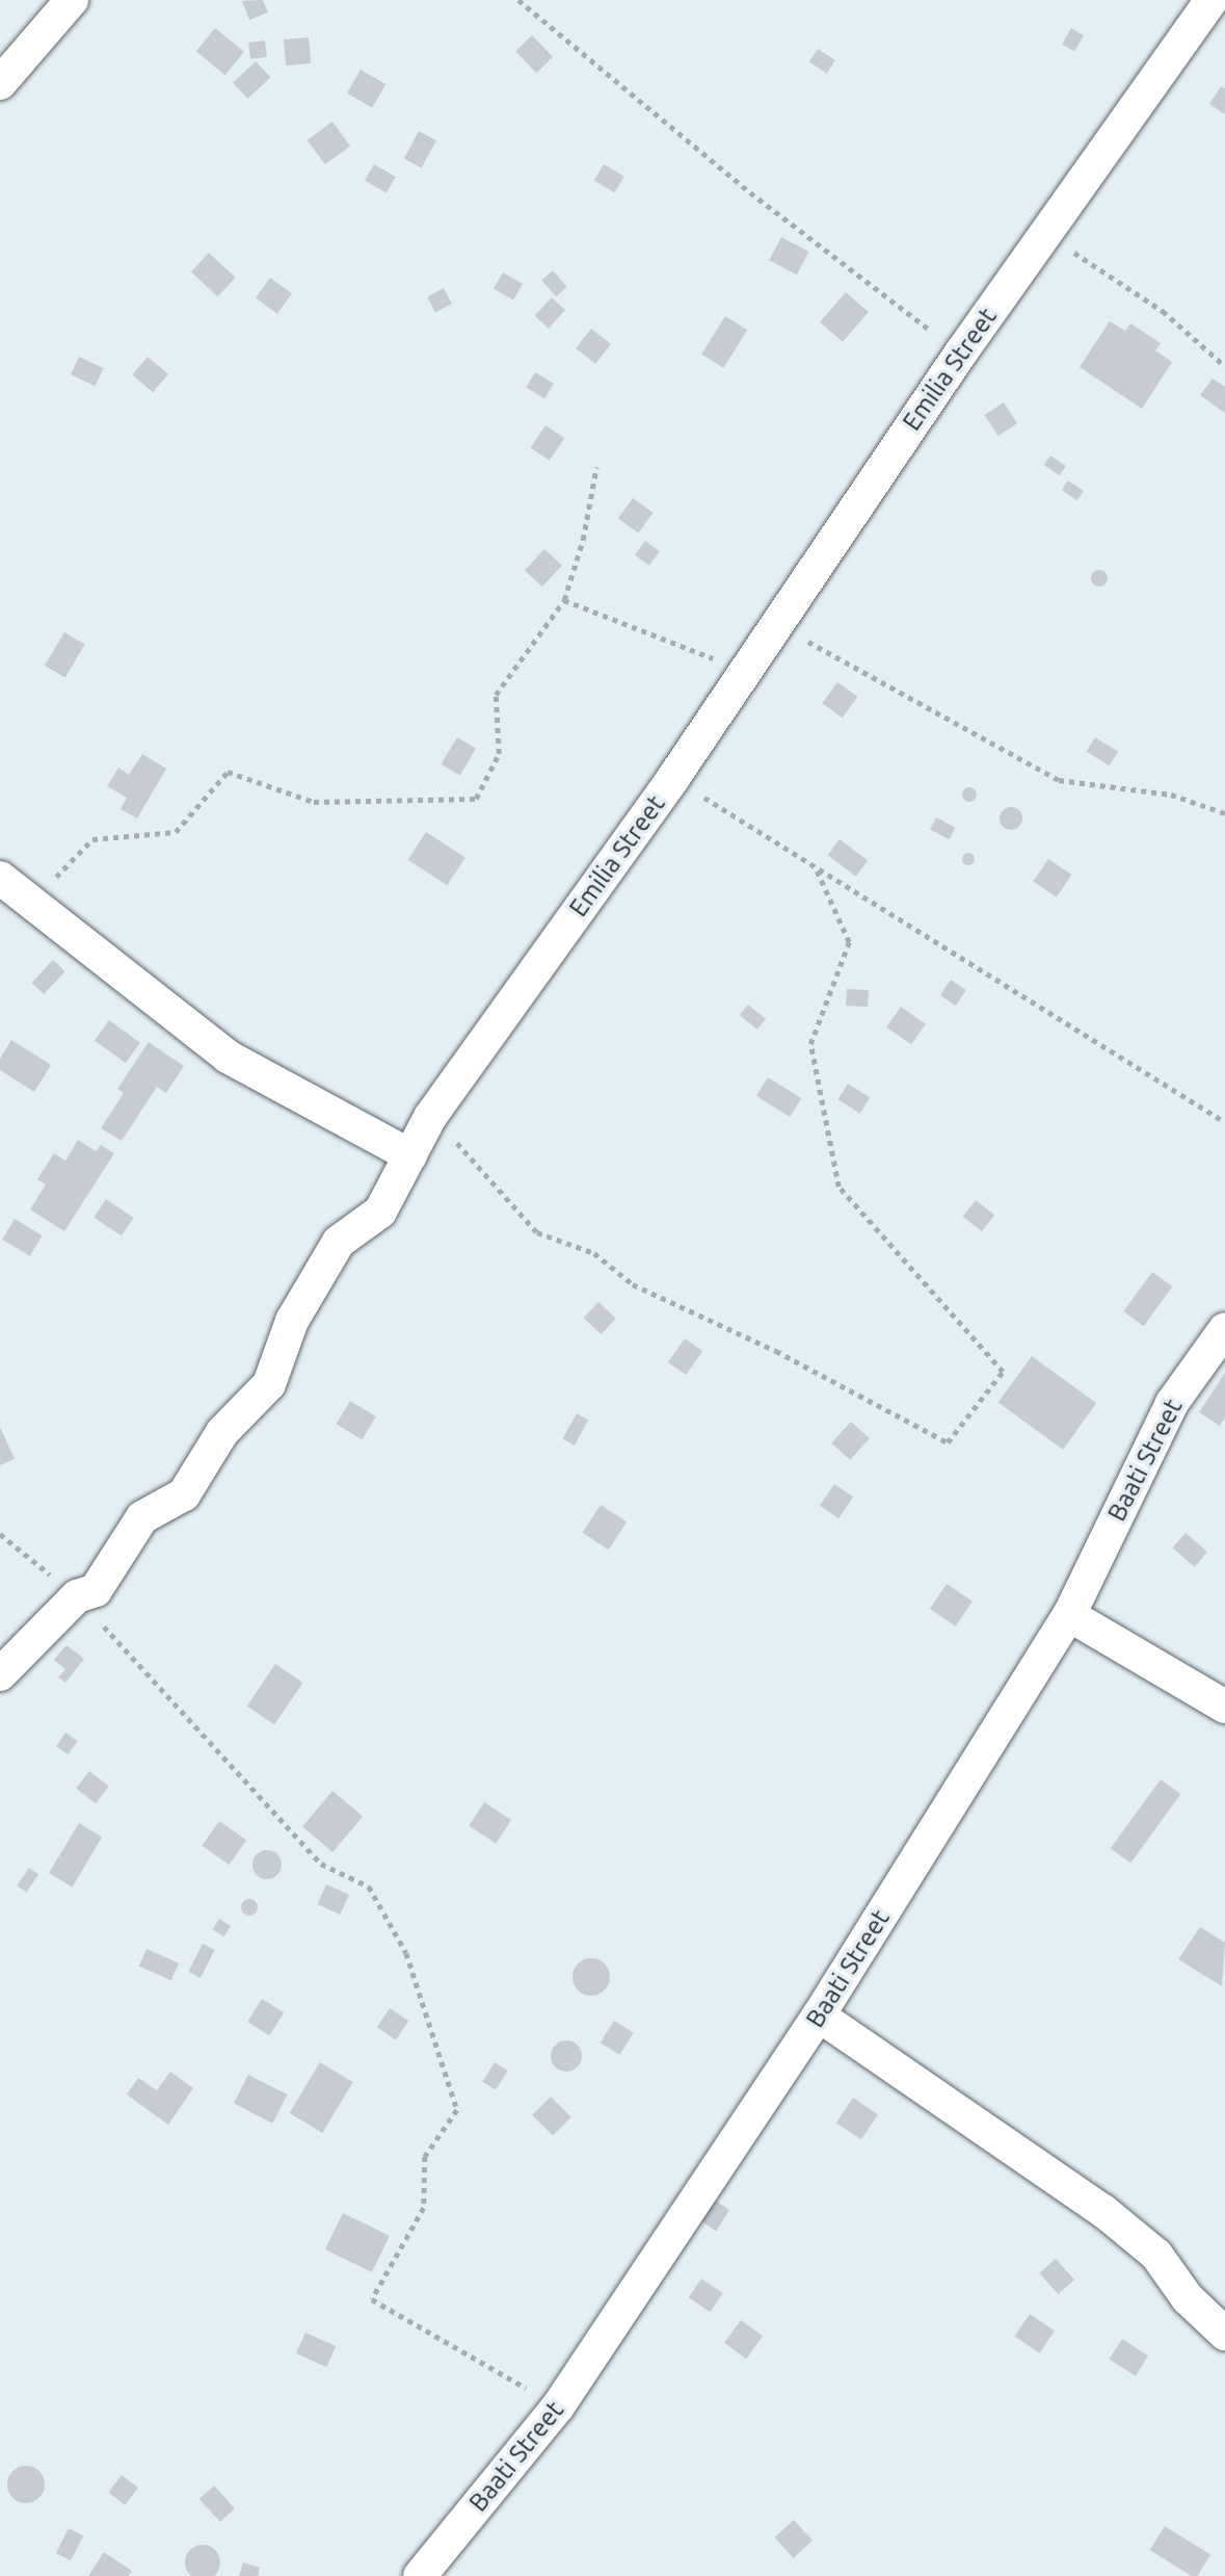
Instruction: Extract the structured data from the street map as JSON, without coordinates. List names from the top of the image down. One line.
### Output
{"streets":{"street":["Emilia Street","Baati Street"]}}
